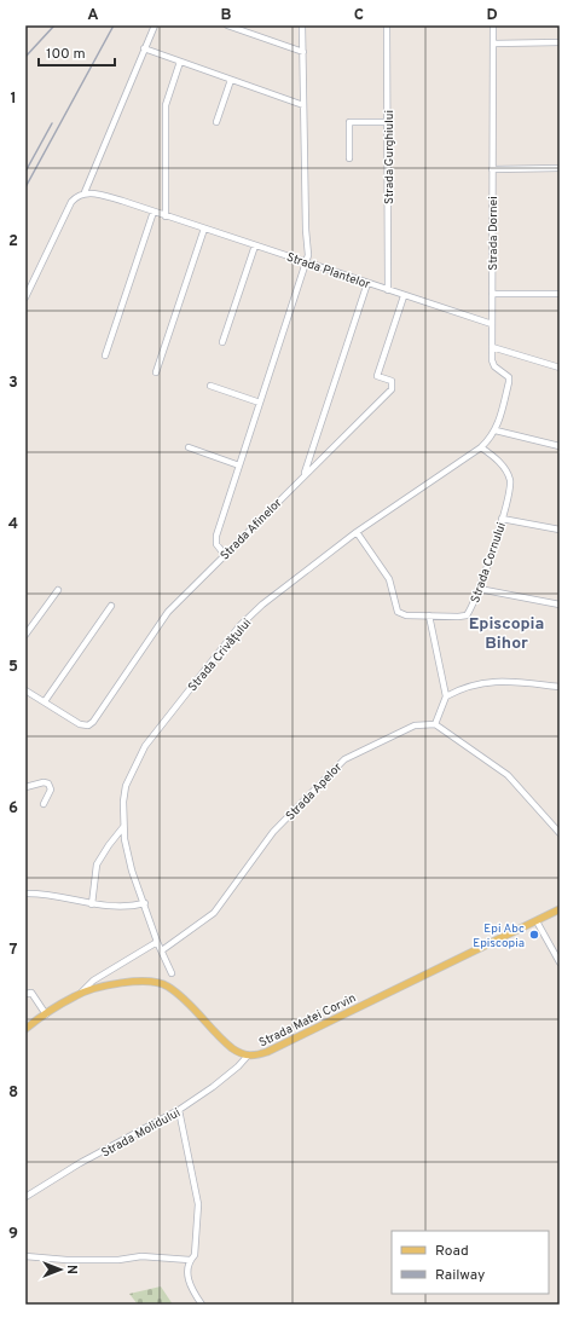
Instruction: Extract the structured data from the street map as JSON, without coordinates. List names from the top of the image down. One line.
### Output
{"streets":{"main road":["Strada Matei Corvin"],"street":["Strada Gurghiului","Strada Dornei","Strada Plantelor","Strada Afinelor","Strada Cornului","Strada Crivățului","Strada Apelor","Strada Molidului"]},"crossings":[["Strada Gurghiului","Strada Plantelor"],["Strada Dornei","Strada Plantelor"],["Strada Dornei","Strada Crivățului"],["Strada Plantelor","Strada Afinelor"],["Strada Cornului","Strada Crivățului"],["Strada Crivățului","Strada Apelor"],["Strada Matei Corvin","Strada Molidului"]],"districts":["Episcopia Bihor"],"places":["Epi Abc Episcopia"],"legend":["Road","Railway"],"scale_bar":"100 m","north":"right","grid":{"columns":["A","B","C","D"],"rows":["1","2","3","4","5","6","7","8","9"]}}
